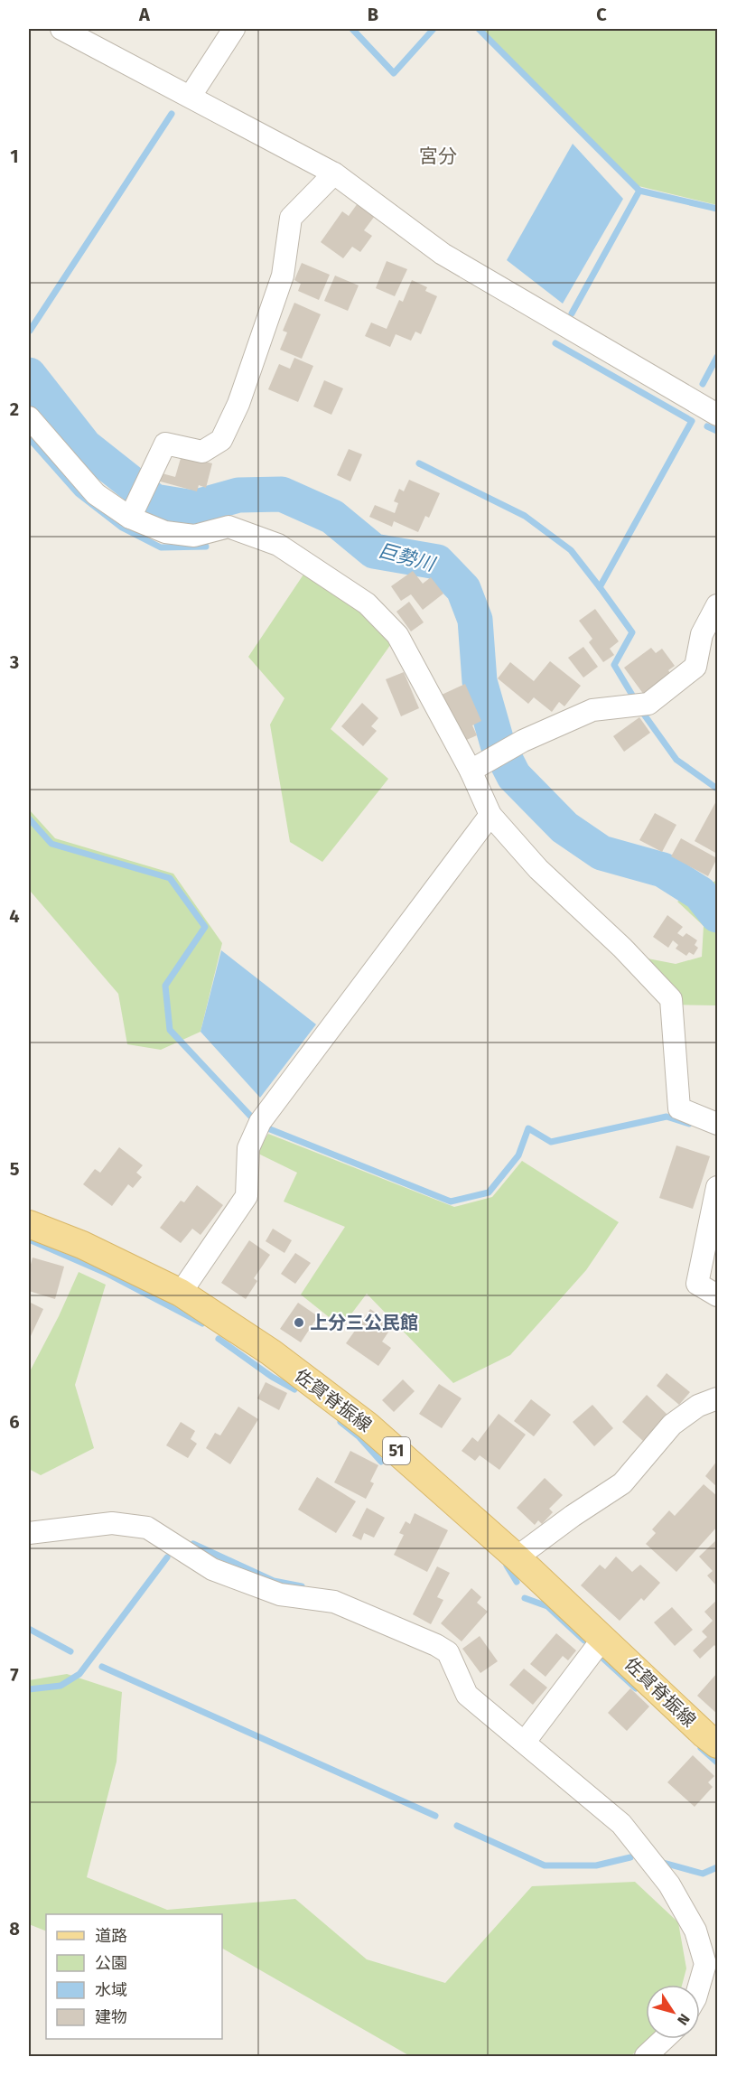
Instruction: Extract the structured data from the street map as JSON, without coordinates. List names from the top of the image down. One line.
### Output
{"streets":{"main road":["佐賀脊振線","51"]},"districts":["宮分"],"water":["巨勢川"],"places":["上分三公民館"],"legend":["道路","公園","水域","建物"],"north":"bottom right","grid":{"columns":["A","B","C"],"rows":["1","2","3","4","5","6","7","8"]}}
